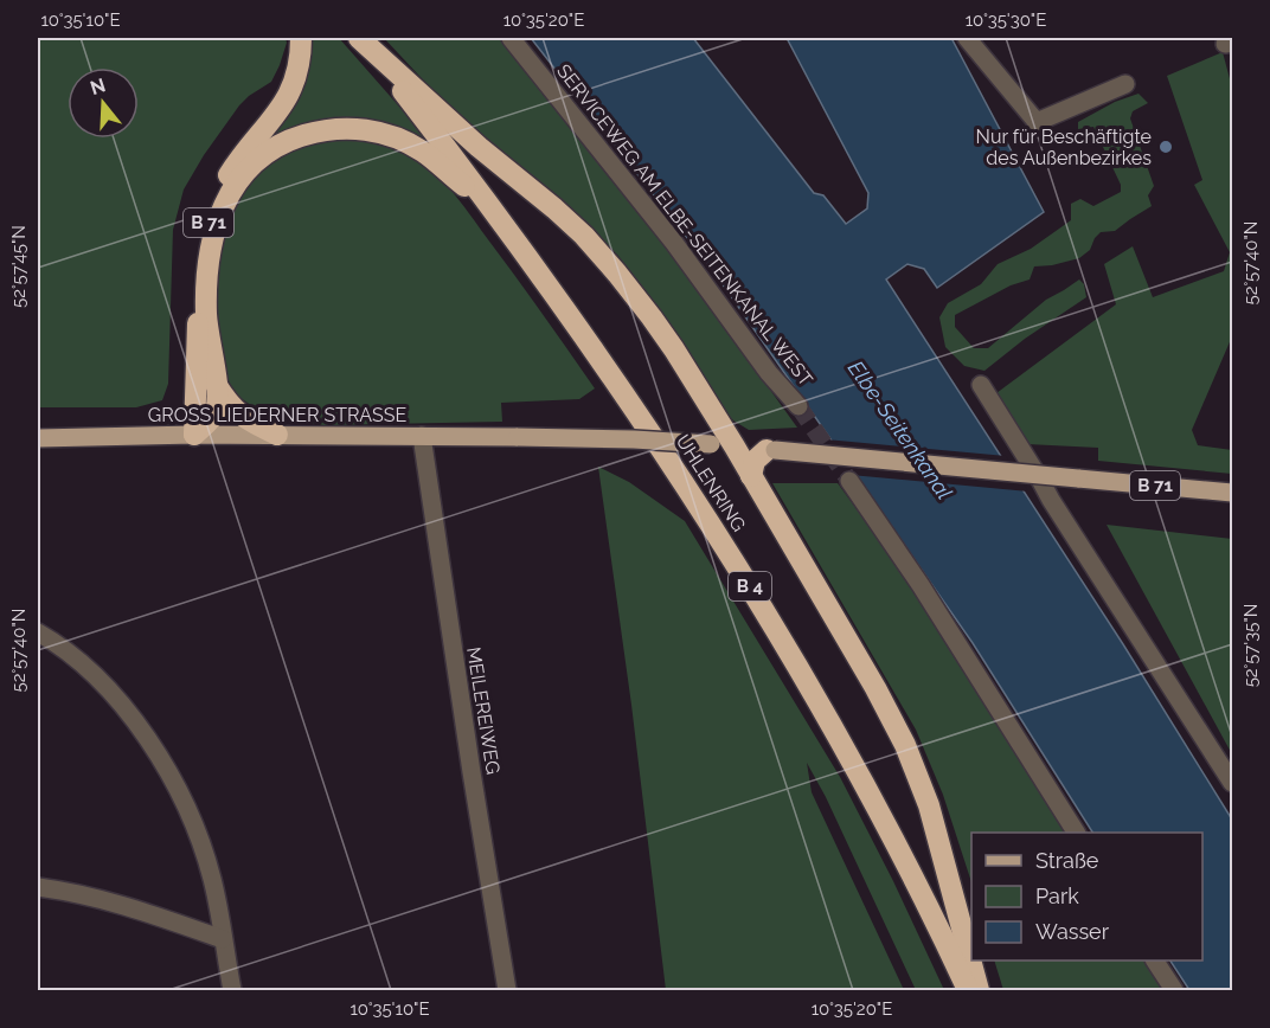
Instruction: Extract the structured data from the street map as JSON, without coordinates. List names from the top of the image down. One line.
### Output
{"streets":{"highway":["B 71","UHLENRING","B 4"],"main road":["GROSS LIEDERNER STRASSE"],"street":["SERVICEWEG AM ELBE-SEITENKANAL WEST","MEILEREIWEG"]},"crossings":[["B 71","GROSS LIEDERNER STRASSE"],["GROSS LIEDERNER STRASSE","MEILEREIWEG"]],"water":["Elbe-Seitenkanal"],"places":["Nur für Beschäftigte des Außenbezirkes"],"legend":["Straße","Park","Wasser"],"north":"top","coordinates":["10°35'10\"E","10°35'20\"E","10°35'30\"E","52°57'40\"N","52°57'45\"N","52°57'35\"N"]}
